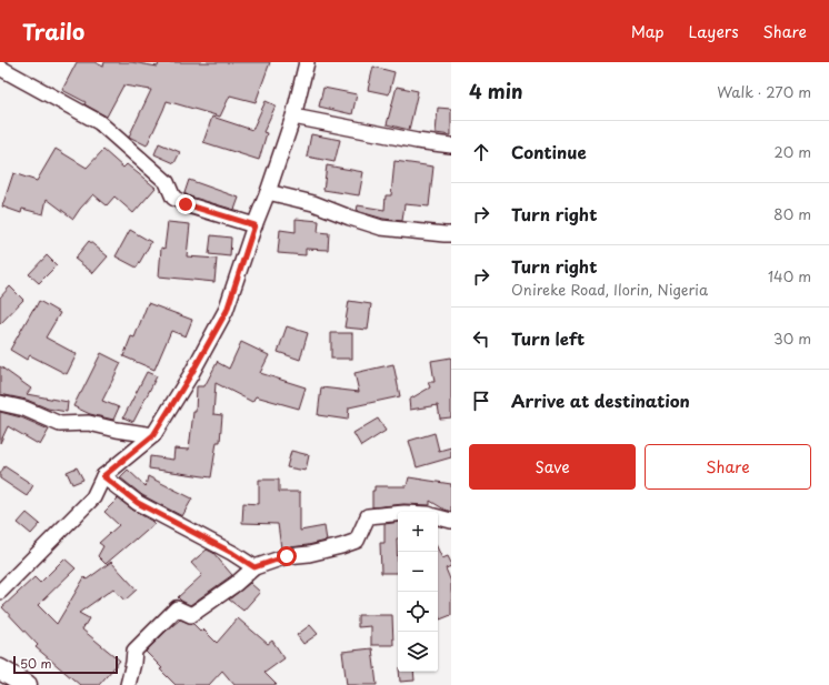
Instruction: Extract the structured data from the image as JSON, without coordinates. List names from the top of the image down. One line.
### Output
{"scale_bar":"50 m","page":{"header":"Trailo","nav":["Map","Layers","Share"],"heading":["4 min","Walk · 270 m"],"list":[["Continue","20 m"],["Turn right","80 m"],["Turn right","Onireke Road, Ilorin, Nigeria","140 m"],["Turn left","30 m"],"Arrive at destination"],"buttons":["Save","Share"],"map_buttons":["+","−"],"scale":"50 m"}}
